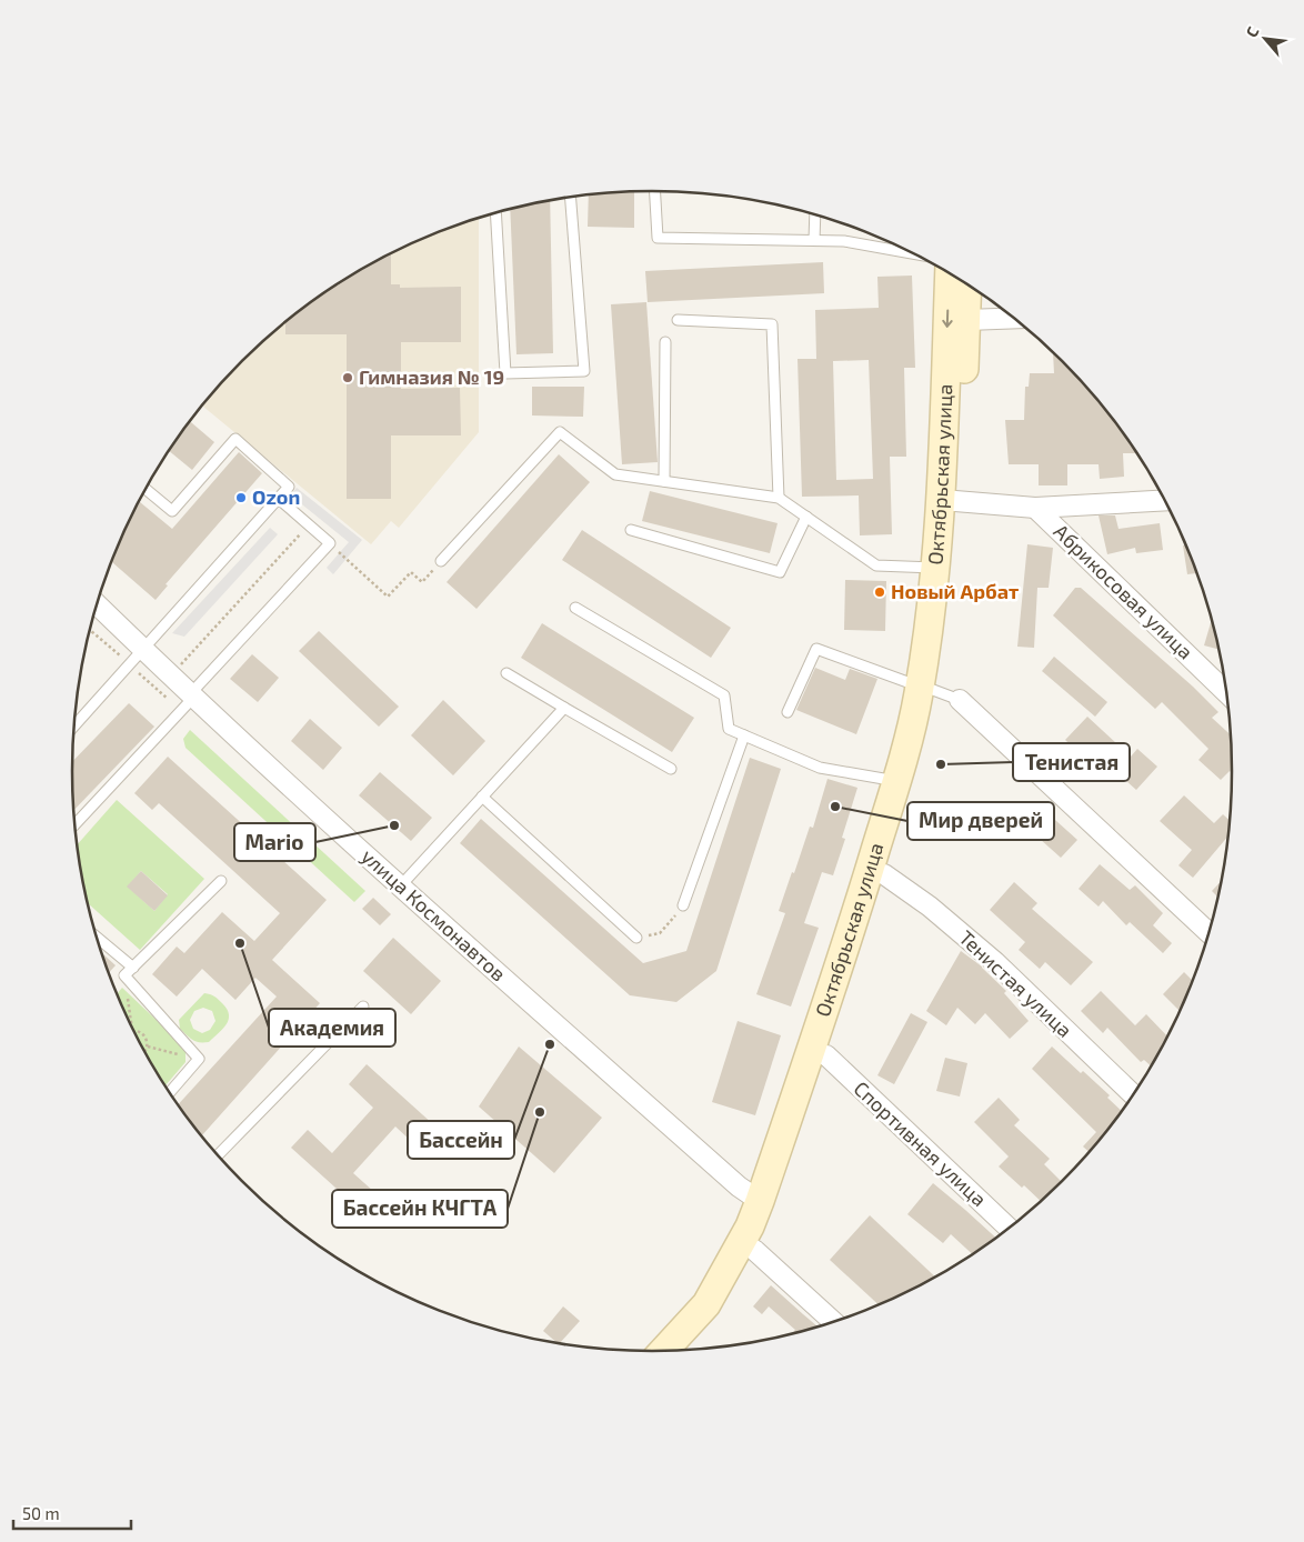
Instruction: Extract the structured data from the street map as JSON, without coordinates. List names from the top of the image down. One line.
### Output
{"streets":{"main road":["Октябрьская улица"],"street":["Абрикосовая улица","улица Космонавтов","Тенистая улица","Спортивная улица"]},"crossings":[["Октябрьская улица","улица Космонавтов"],["Октябрьская улица","Тенистая улица"],["Октябрьская улица","Спортивная улица"]],"places":["Гимназия № 19","Ozon","Новый Арбат","Тенистая","Мир дверей","Mario","Академия","Бассейн","Бассейн КЧГТА"],"scale_bar":"50 m","north":"top left"}
